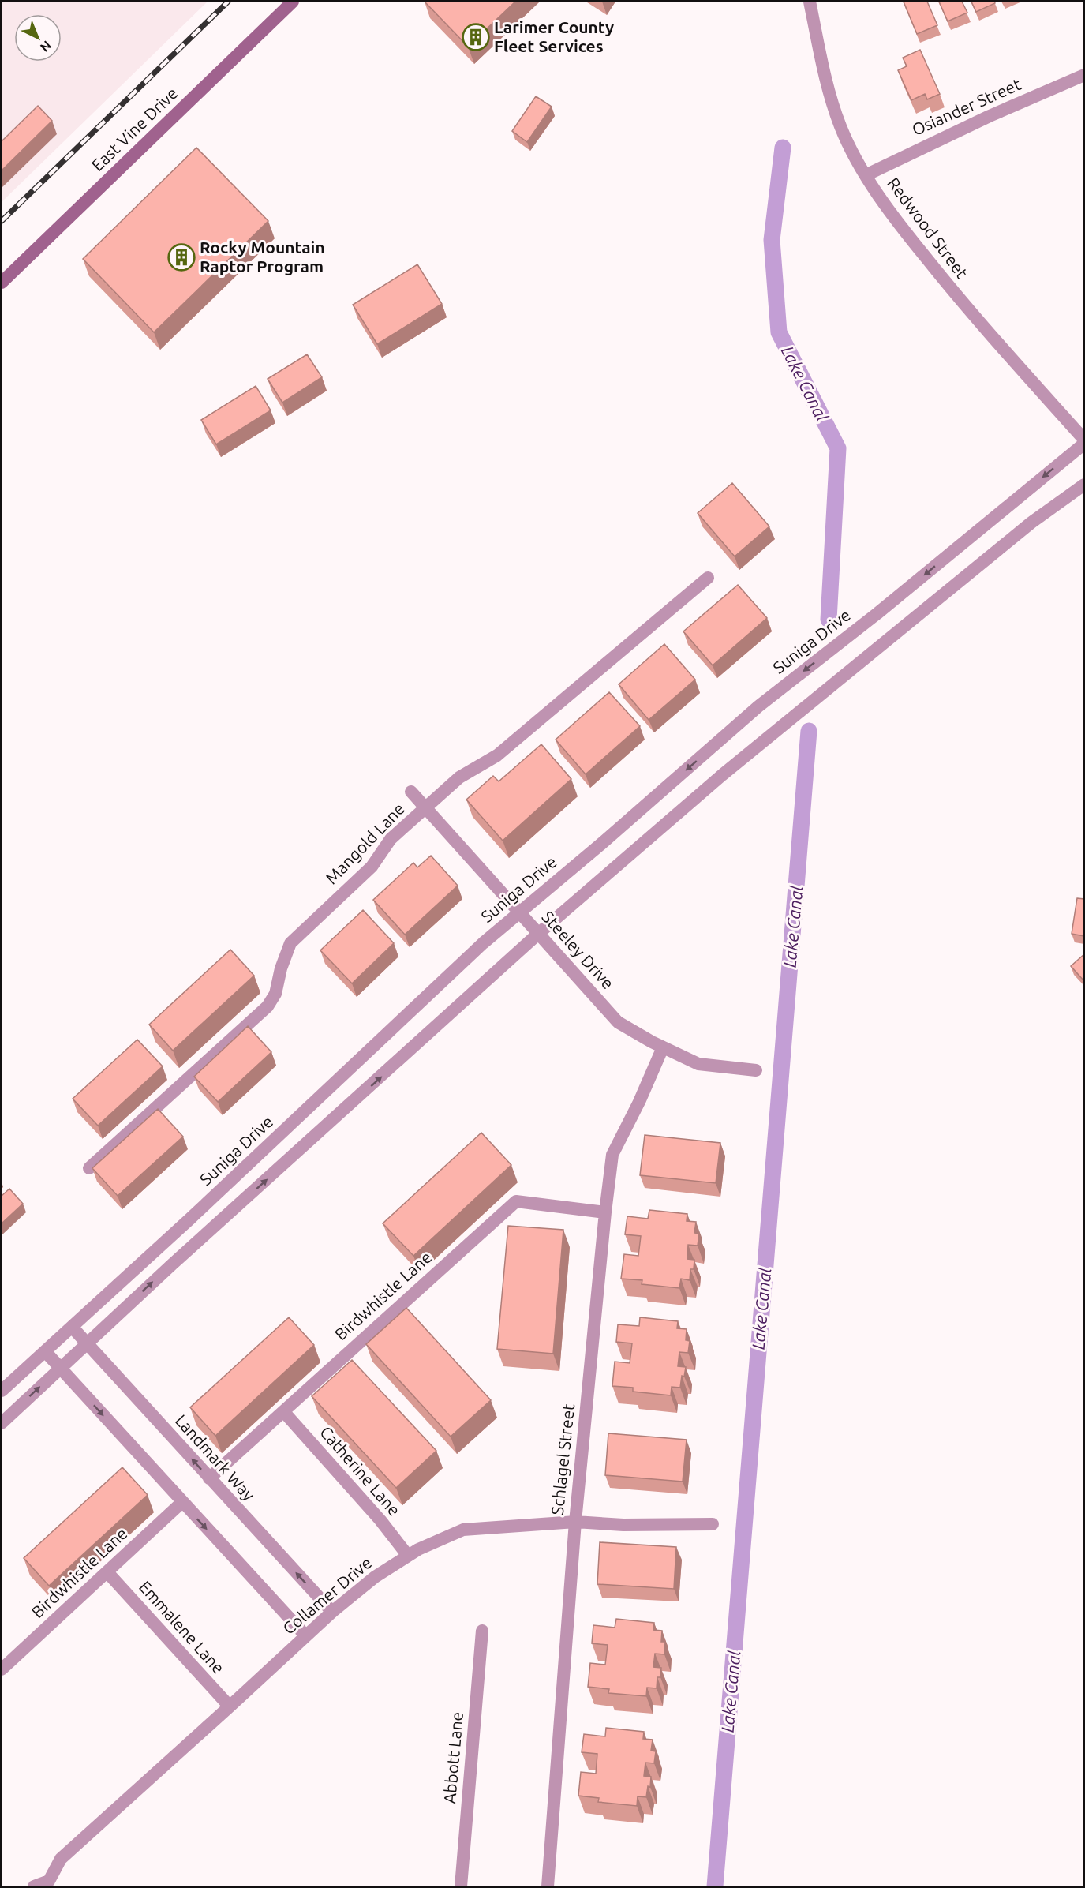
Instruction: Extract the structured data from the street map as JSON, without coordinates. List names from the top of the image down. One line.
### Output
{"streets":{"main road":["East Vine Drive"],"street":["Osiander Street","Redwood Street","Suniga Drive","Mangold Lane","Steeley Drive","Birdwhistle Lane","Landmark Way","Schlagel Street","Catherine Lane","Collamer Drive","Emmalene Lane","Abbott Lane"]},"crossings":[["Osiander Street","Redwood Street"],["Suniga Drive","Steeley Drive"],["Suniga Drive","Landmark Way"],["Mangold Lane","Steeley Drive"],["Steeley Drive","Schlagel Street"],["Birdwhistle Lane","Landmark Way"],["Birdwhistle Lane","Schlagel Street"],["Birdwhistle Lane","Catherine Lane"],["Birdwhistle Lane","Emmalene Lane"],["Landmark Way","Collamer Drive"],["Schlagel Street","Collamer Drive"],["Catherine Lane","Collamer Drive"],["Collamer Drive","Emmalene Lane"]],"water":["Lake Canal"],"places":{"building":["Larimer County Fleet Services","Rocky Mountain Raptor Program"]},"north":"bottom right"}
